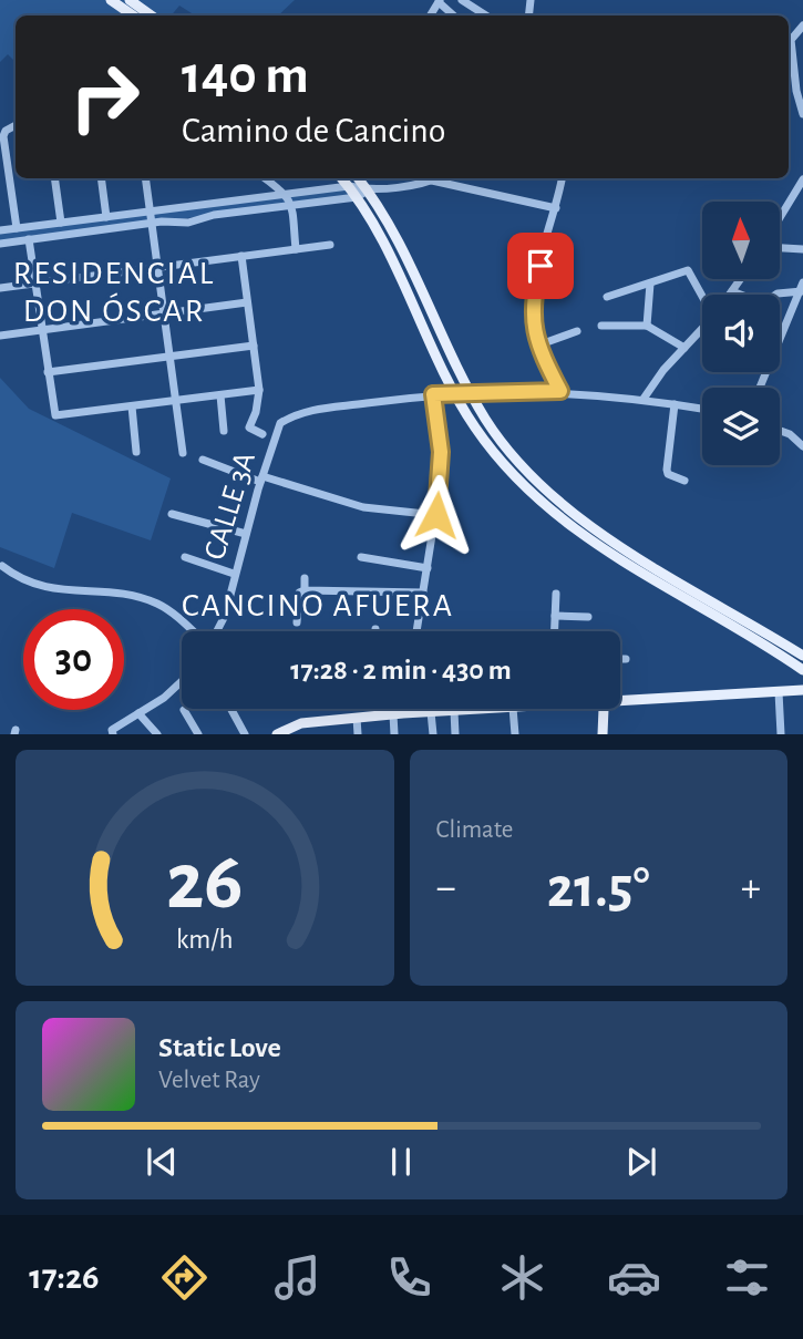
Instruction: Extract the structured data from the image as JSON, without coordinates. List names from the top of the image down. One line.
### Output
{"streets":{"street":["CALLE 3A"]},"districts":["RESIDENCIAL DON ÓSCAR","CANCINO AFUERA"],"north":"top","page":{"turn":["140 m","Camino de Cancino"],"limit":"30","trip":"17:28 · 2 min · 430 m","tile":"Climate","heat":["−","21.5°","+"],"song":["Static Love","Velvet Ray"],"tabs":"17:26","gauge":["26","km/h"]}}
